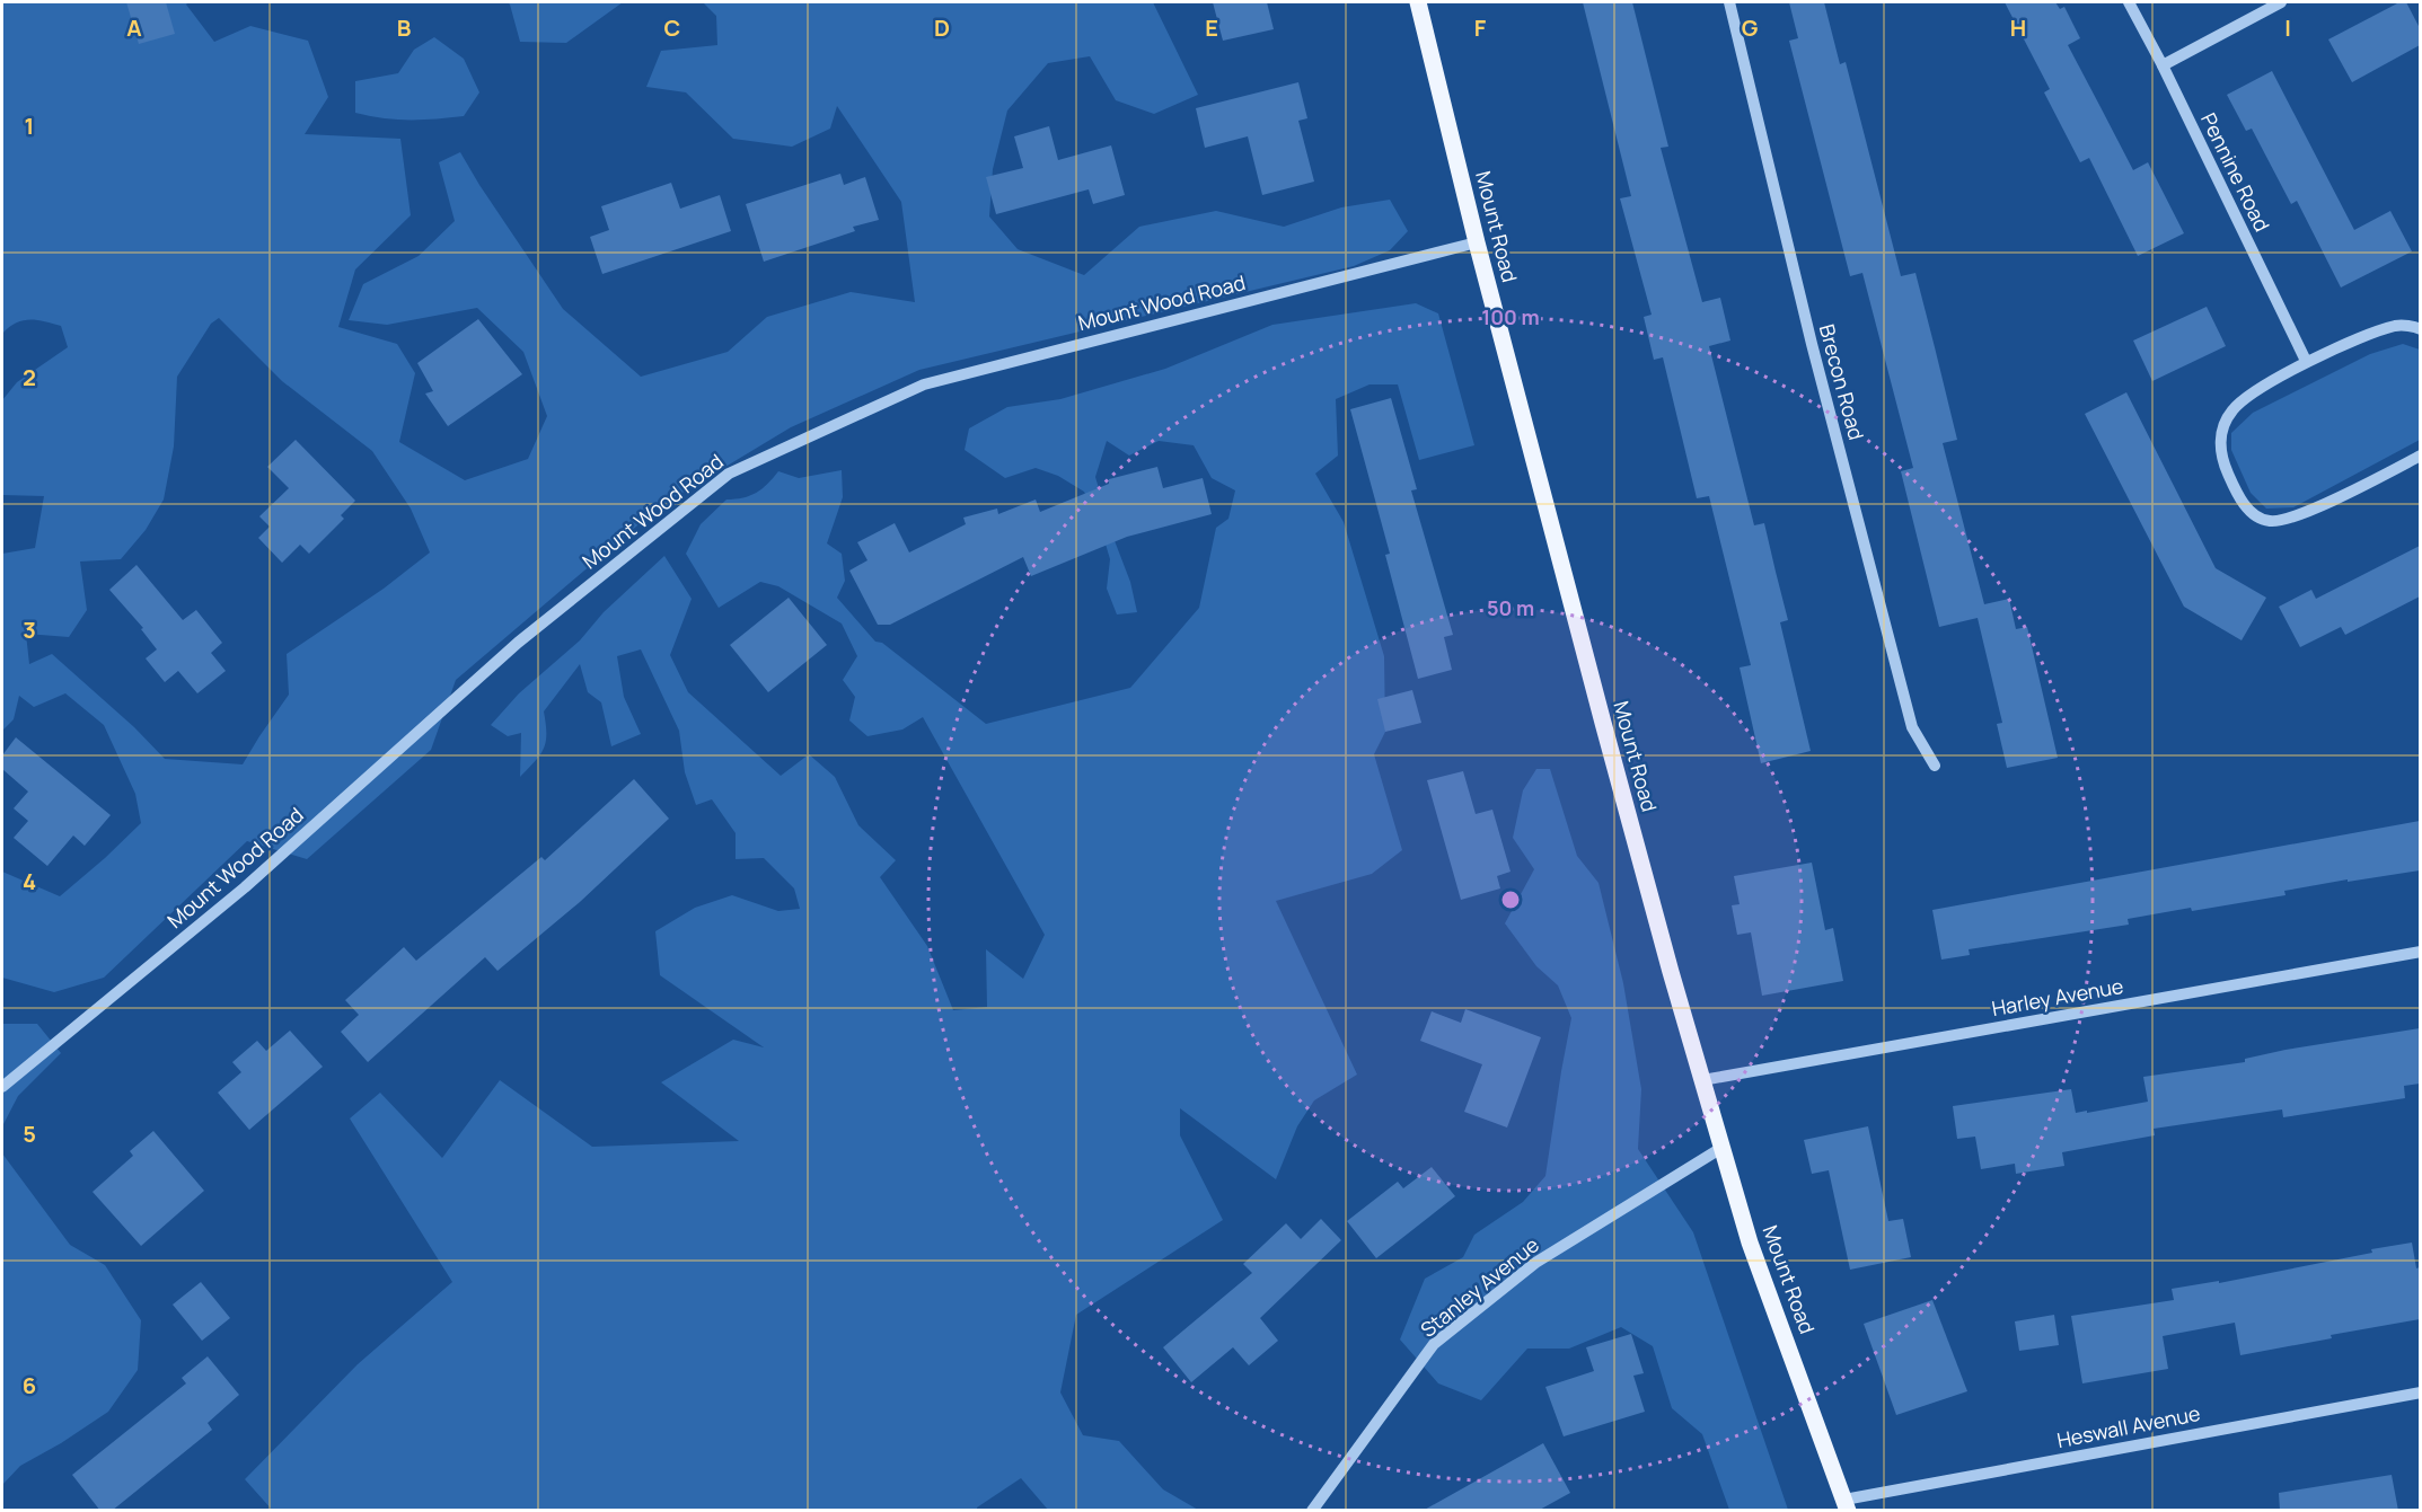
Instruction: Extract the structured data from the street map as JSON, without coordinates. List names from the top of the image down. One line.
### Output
{"streets":{"main road":["Mount Road"],"street":["Pennine Road","Mount Wood Road","Brecon Road","Harley Avenue","Stanley Avenue","Heswall Avenue"]},"crossings":[["Mount Road","Mount Wood Road"],["Mount Road","Harley Avenue"],["Mount Road","Stanley Avenue"],["Mount Road","Heswall Avenue"]],"grid":{"columns":["A","B","C","D","E","F","G","H","I"],"rows":["1","2","3","4","5","6"]},"rings":["100 m","50 m"]}
